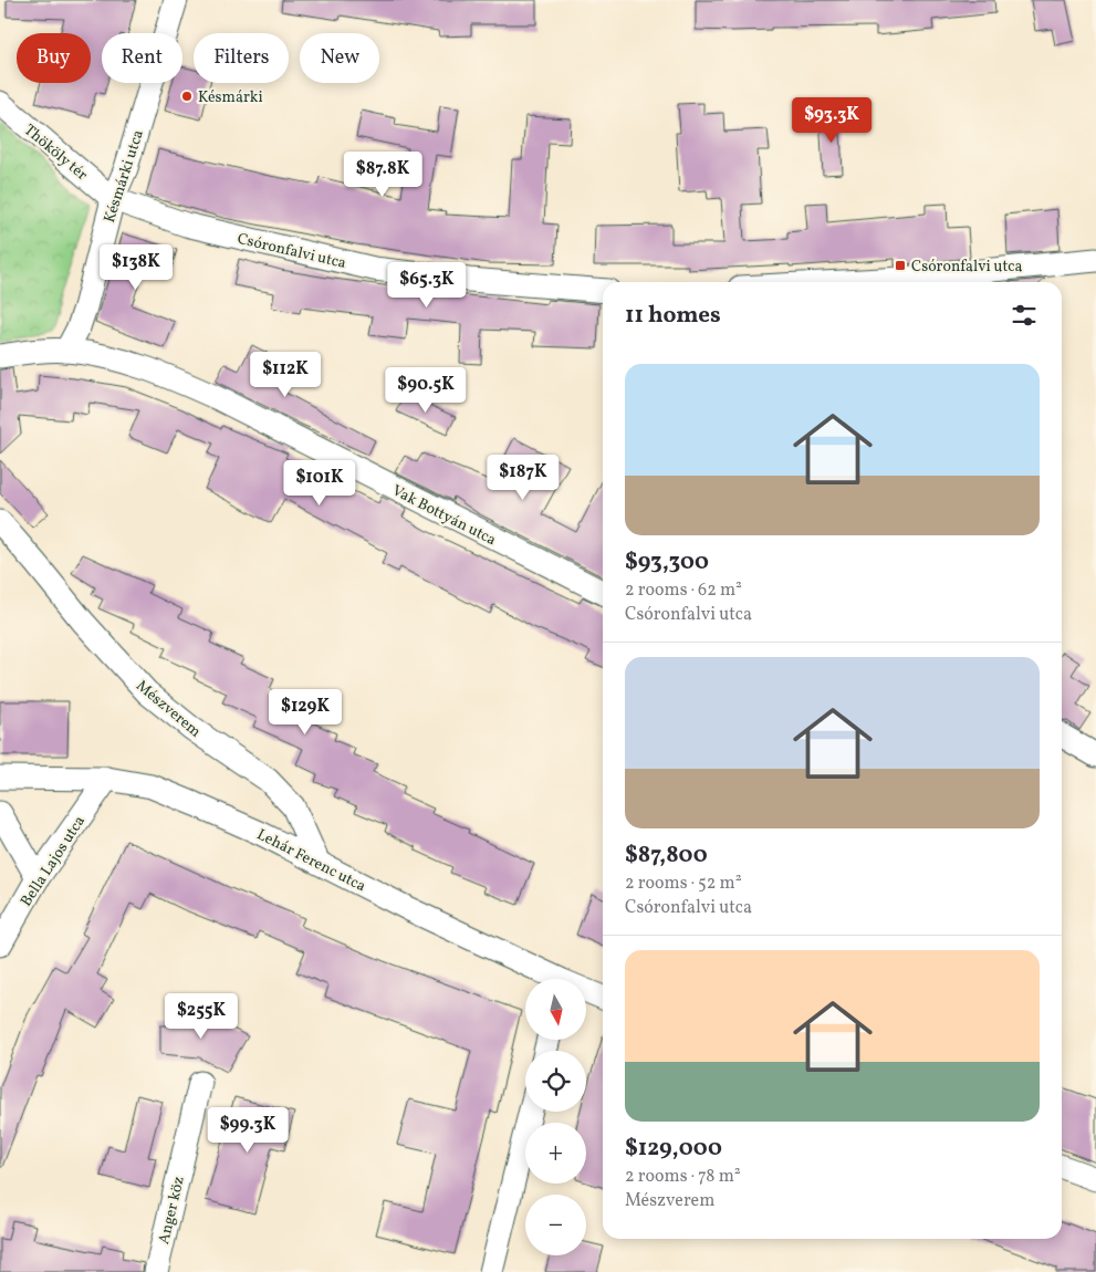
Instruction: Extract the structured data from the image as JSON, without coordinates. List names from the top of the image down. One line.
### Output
{"streets":{"street":["Thököly tér","Késmárki utca","Csóronfalvi utca","Vak Bottyán utca","Mészverem","Lehár Ferenc utca","Bella Lajos utca","Anger köz"]},"crossings":[["Thököly tér","Késmárki utca"],["Thököly tér","Csóronfalvi utca"],["Késmárki utca","Csóronfalvi utca"],["Késmárki utca","Vak Bottyán utca"],["Mészverem","Lehár Ferenc utca"],["Lehár Ferenc utca","Bella Lajos utca"]],"places":{"other":["Késmárki"],"transit":["Csóronfalvi utca"]},"north":"bottom","page":{"chip":["Buy","Rent","Filters","New"],"price":["$93.3K","$87.8K","$138K","$65.3K","$112K","$90.5K","$187K","$101K","$129K","$255K","$99.3K"],"heading":"11 homes","list":[{"name":"$93,300","note":"2 rooms · 62 m² · Csóronfalvi utca"},{"name":"$87,800","note":"2 rooms · 52 m² · Csóronfalvi utca"},{"name":"$129,000","note":"2 rooms · 78 m² · Mészverem"}],"map_buttons":["+","−"]}}
